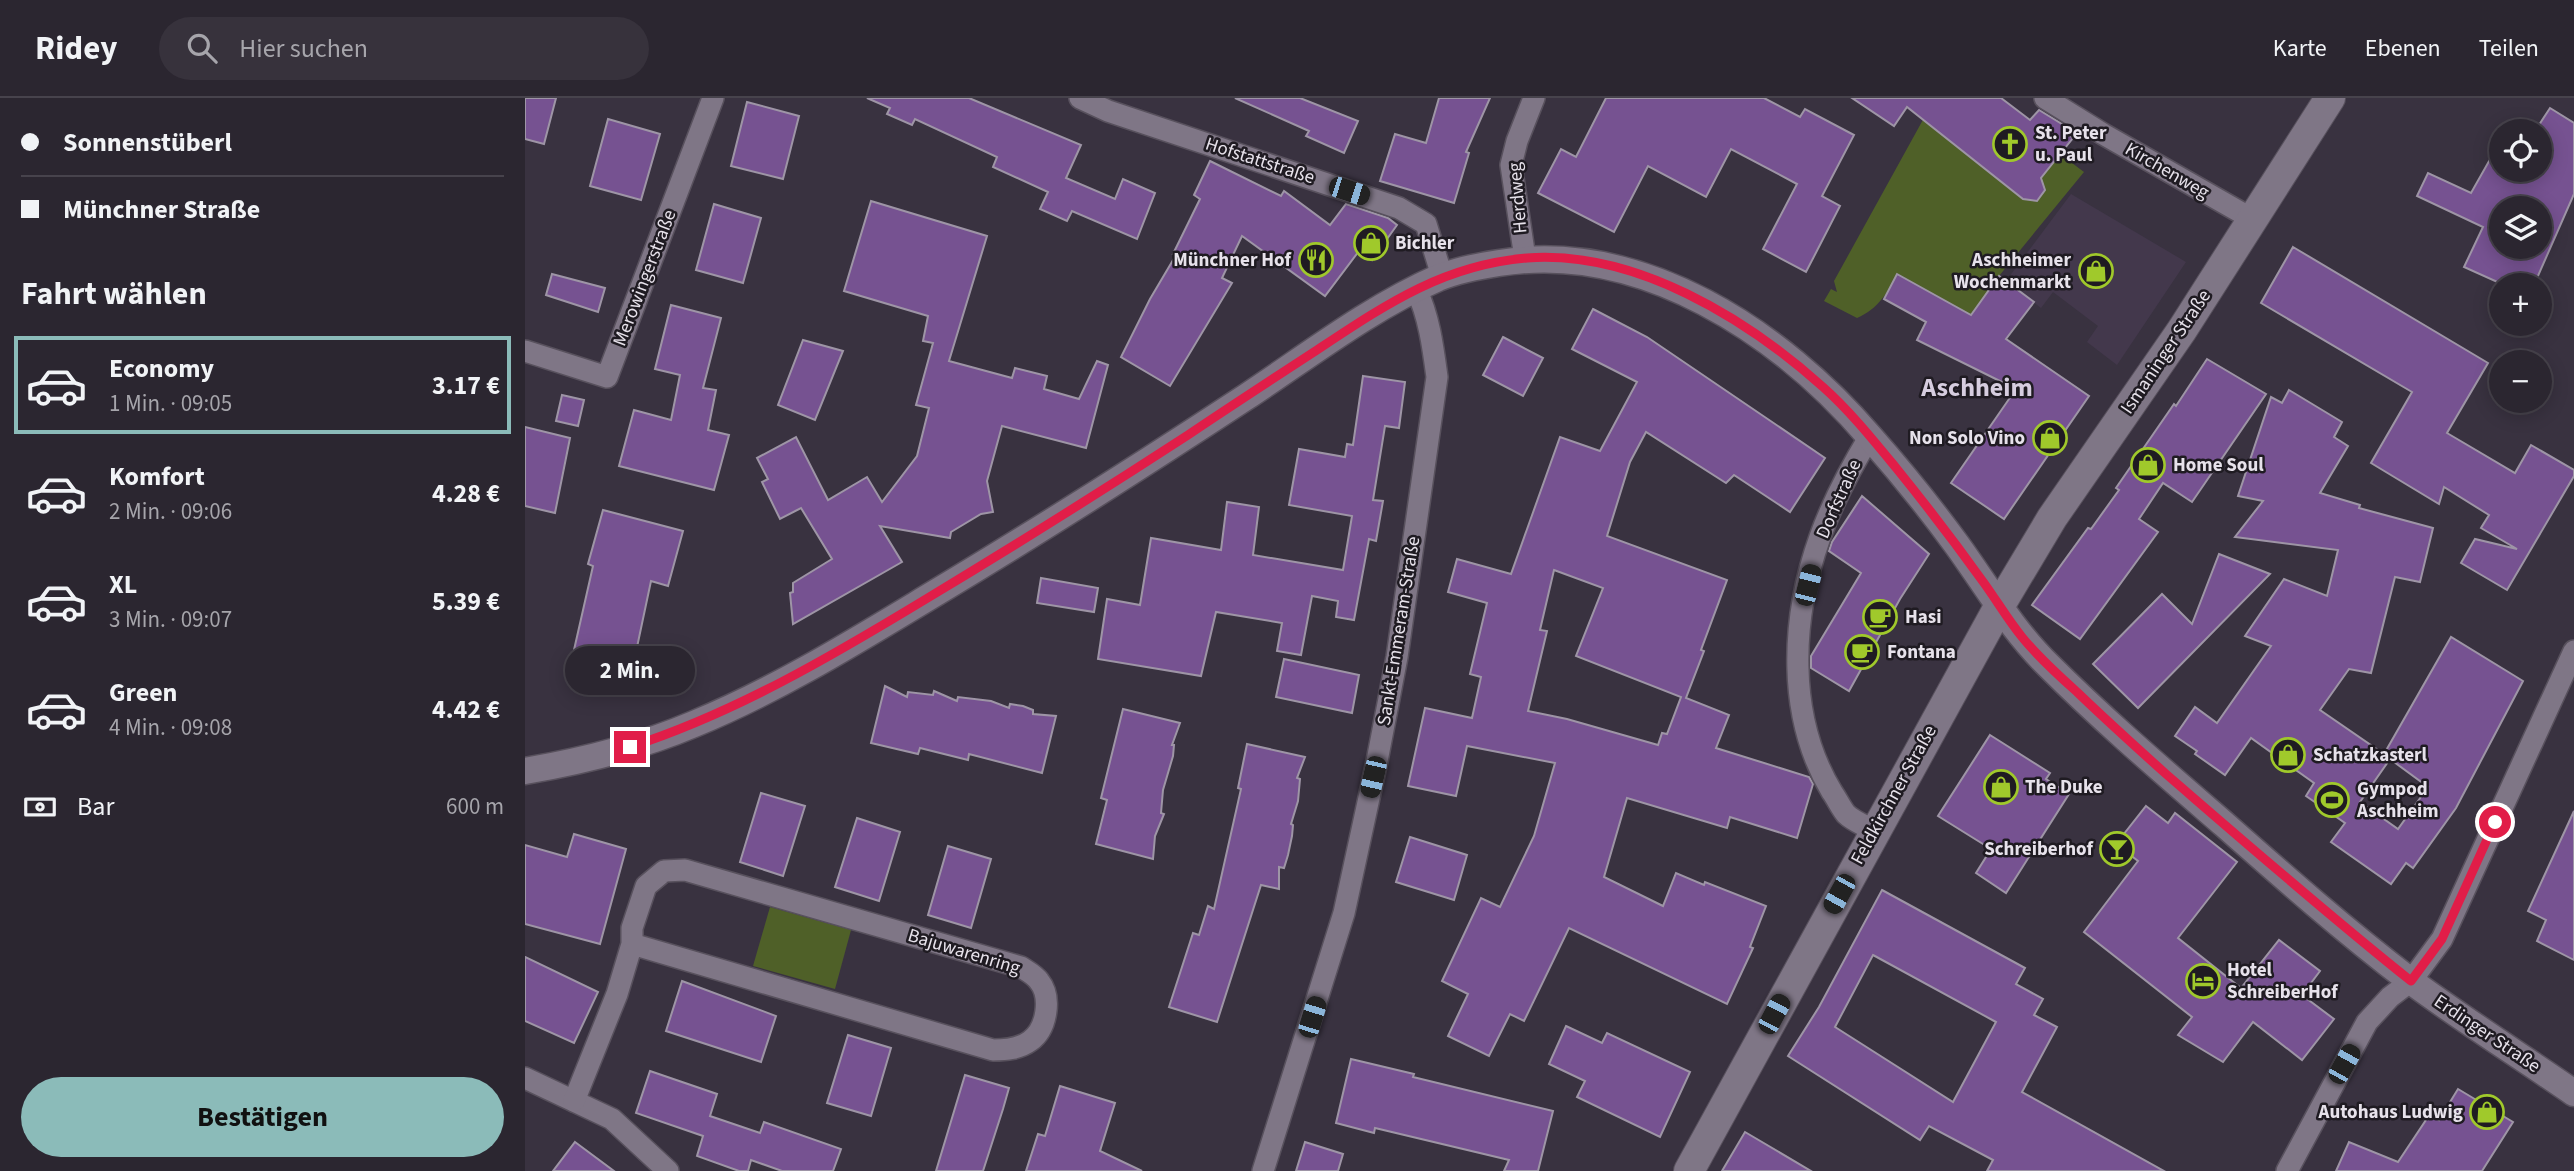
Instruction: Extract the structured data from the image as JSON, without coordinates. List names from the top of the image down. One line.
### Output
{"streets":{"main road":["Ismaninger Straße","Feldkirchner Straße"],"street":["Hofstattstraße","Kirchenweg","Herdweg","Merowingerstraße","Dorfstraße","Sankt-Emmeram-Straße","Bajuwarenring","Erdinger Straße"]},"crossings":[["Hofstattstraße","Erdinger Straße"],["Kirchenweg","Ismaninger Straße"],["Herdweg","Erdinger Straße"],["Ismaninger Straße","Feldkirchner Straße"],["Ismaninger Straße","Erdinger Straße"],["Dorfstraße","Feldkirchner Straße"],["Dorfstraße","Erdinger Straße"],["Sankt-Emmeram-Straße","Erdinger Straße"],["Feldkirchner Straße","Erdinger Straße"]],"districts":["Aschheim"],"places":{"church":["St. Peter u. Paul"],"shop":["Bichler","Aschheimer Wochenmarkt","Non Solo Vino","Home Soul","Schatzkasterl","The Duke","Autohaus Ludwig"],"restaurant":["Münchner Hof"],"cafe":["Hasi","Fontana"],"sports":["Gympod Aschheim"],"bar":["Schreiberhof"],"hotel":["Hotel SchreiberHof"]},"page":{"header":"Ridey","search":"Hier suchen","nav":["Karte","Ebenen","Teilen"],"banner":["Sonnenstüberl","Münchner Straße"],"map_buttons":["+","−"],"heading":"Fahrt wählen","list":[{"name":"Economy","note":"1 Min. · 09:05","value":"3.17 €"},{"name":"Komfort","note":"2 Min. · 09:06","value":"4.28 €"},{"name":"XL","note":"3 Min. · 09:07","value":"5.39 €"},{"name":"Green","note":"4 Min. · 09:08","value":"4.42 €"}],"bubble":"2 Min.","pay":["Bar","600 m"],"buttons":"Bestätigen"}}
